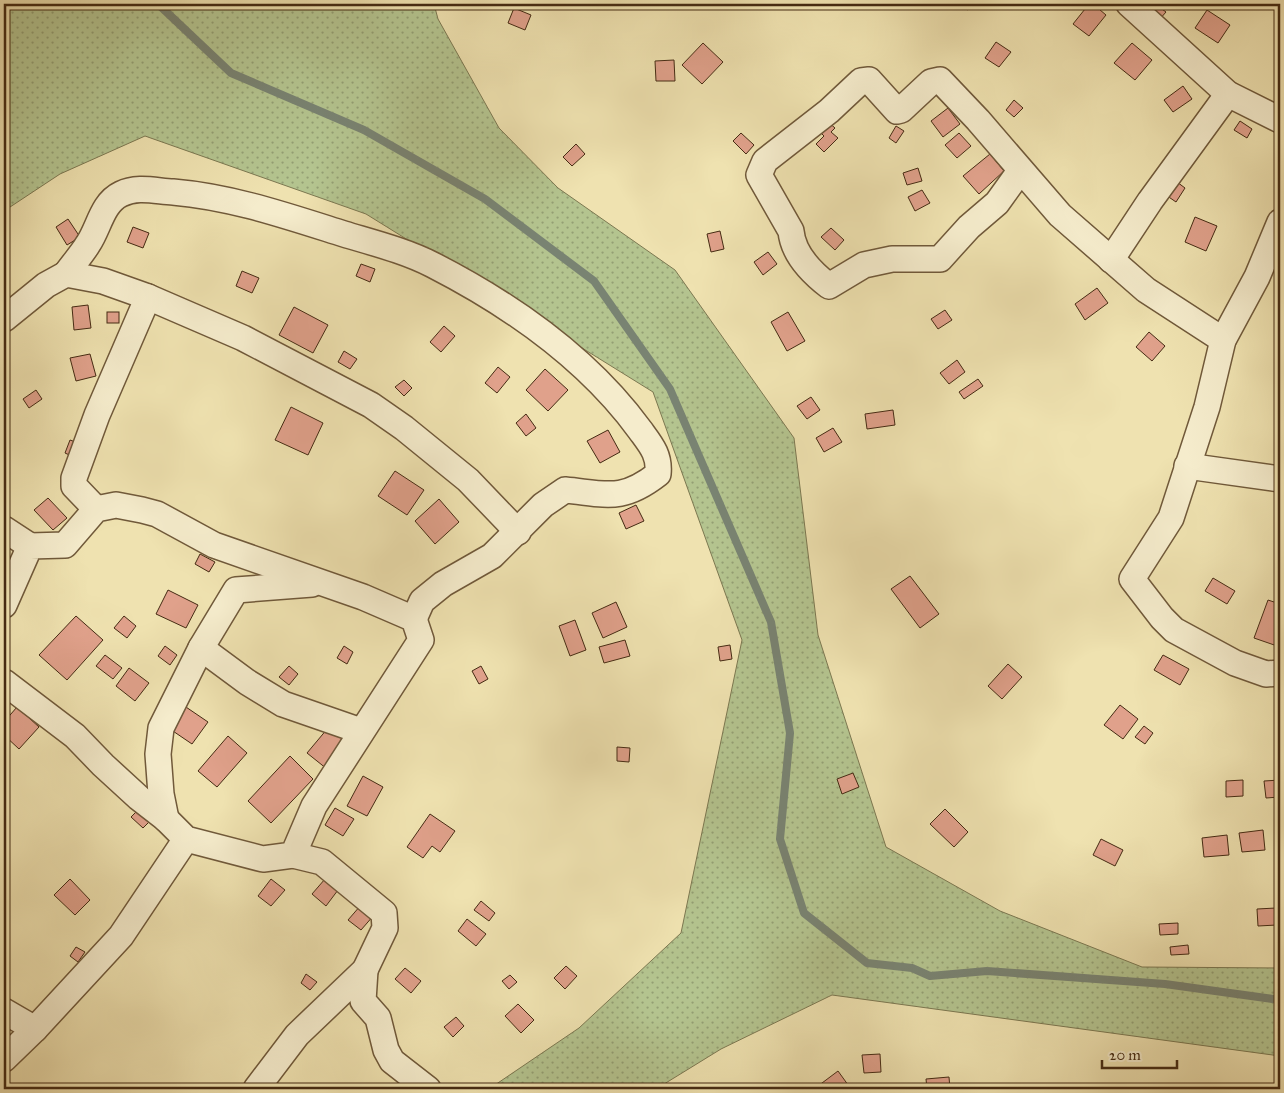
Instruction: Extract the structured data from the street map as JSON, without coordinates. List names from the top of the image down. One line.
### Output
{"scale_bar":"20 m"}
